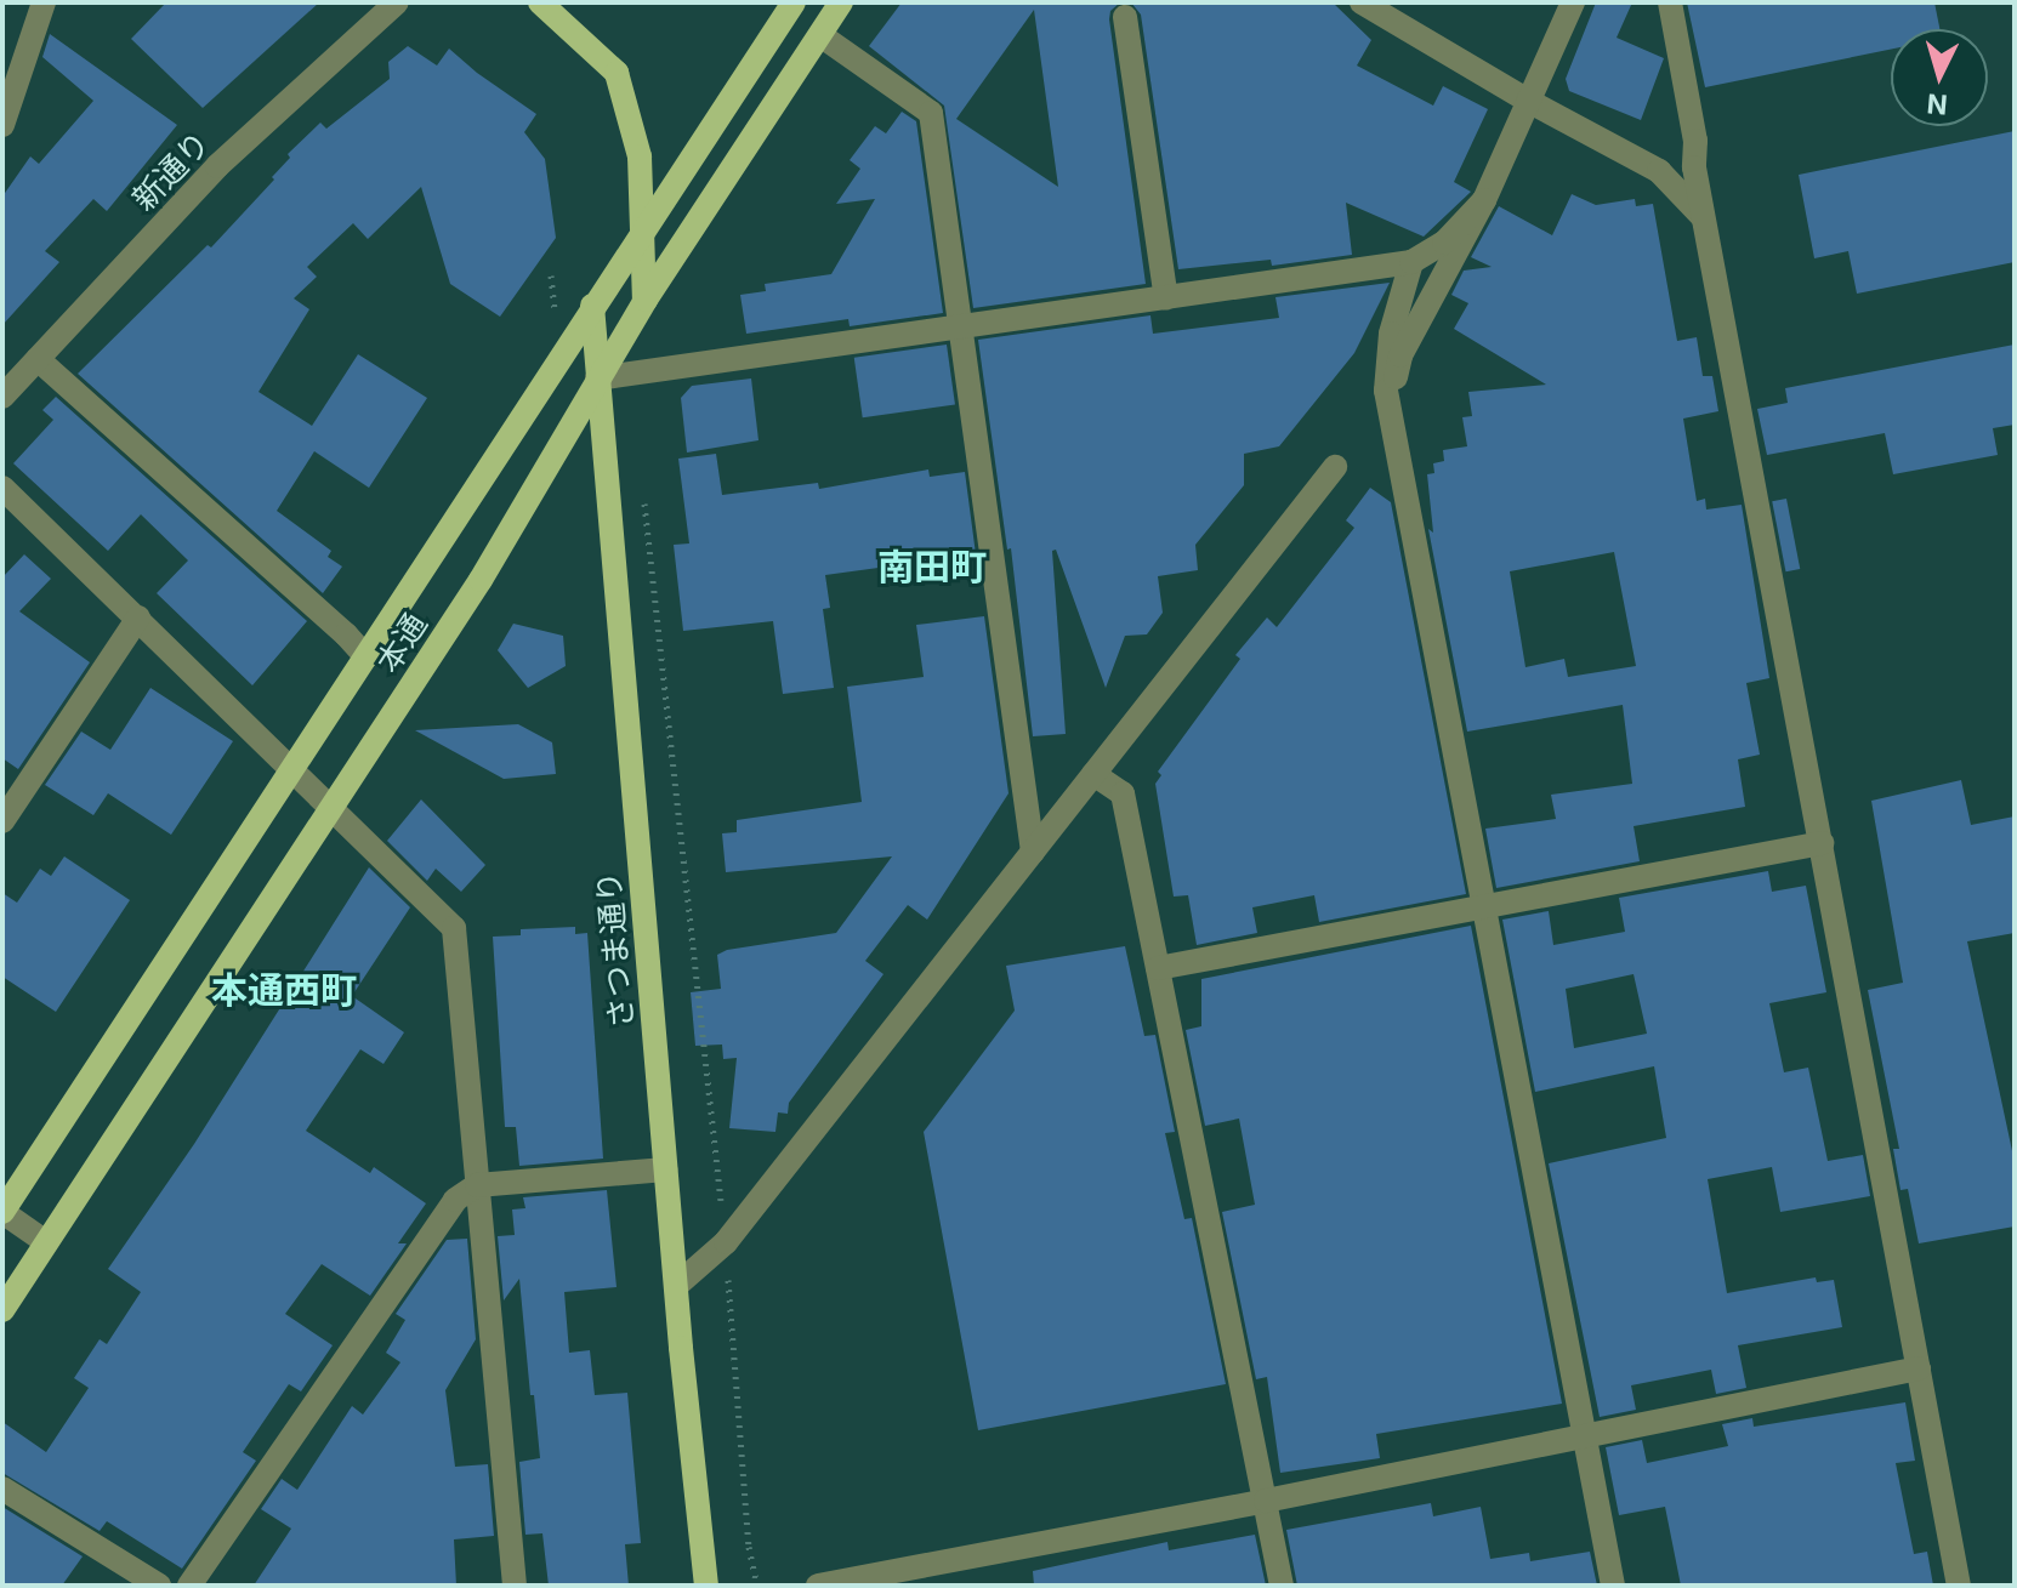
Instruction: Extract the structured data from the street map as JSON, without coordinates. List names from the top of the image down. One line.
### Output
{"streets":{"main road":["本通","さつま通り"],"street":["新通り"]},"crossings":[["本通","さつま通り"]],"districts":["南田町","本通西町"],"north":"bottom"}
